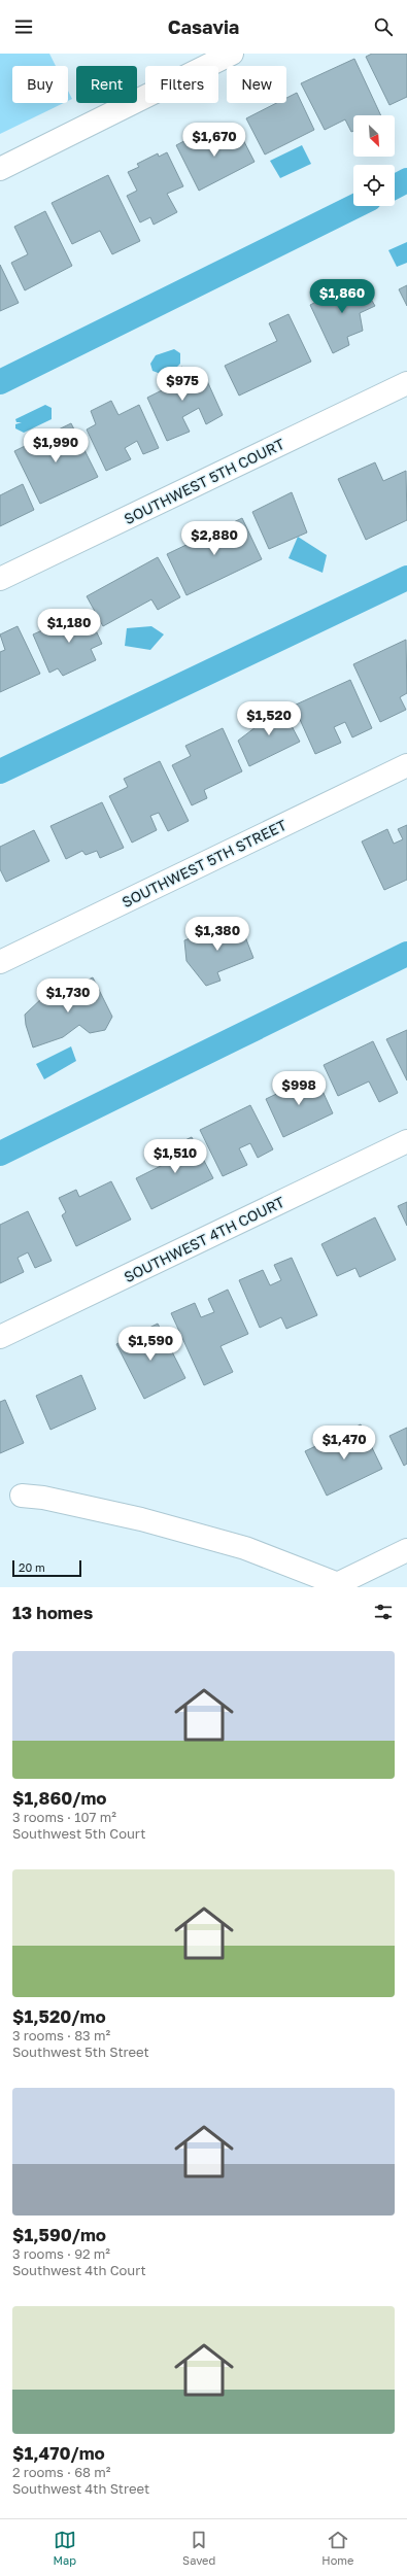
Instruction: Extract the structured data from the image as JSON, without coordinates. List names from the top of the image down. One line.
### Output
{"streets":{"street":["SOUTHWEST 5TH COURT","SOUTHWEST 5TH STREET","SOUTHWEST 4TH COURT"]},"scale_bar":"20 m","north":"bottom right","page":{"header":"Casavia","chip":["Buy","Rent","Filters","New"],"price":["$1,670","$1,860","$975","$1,990","$2,880","$1,180","$1,520","$1,380","$1,730","$998","$1,510","$1,590","$1,470"],"scale":"20 m","heading":"13 homes","list":[{"name":"$1,860/mo","note":"3 rooms · 107 m² · Southwest 5th Court"},{"name":"$1,520/mo","note":"3 rooms · 83 m² · Southwest 5th Street"},{"name":"$1,590/mo","note":"3 rooms · 92 m² · Southwest 4th Court"},{"name":"$1,470/mo","note":"2 rooms · 68 m² · Southwest 4th Street"}],"tabs":["Map","Saved","Home"]}}
